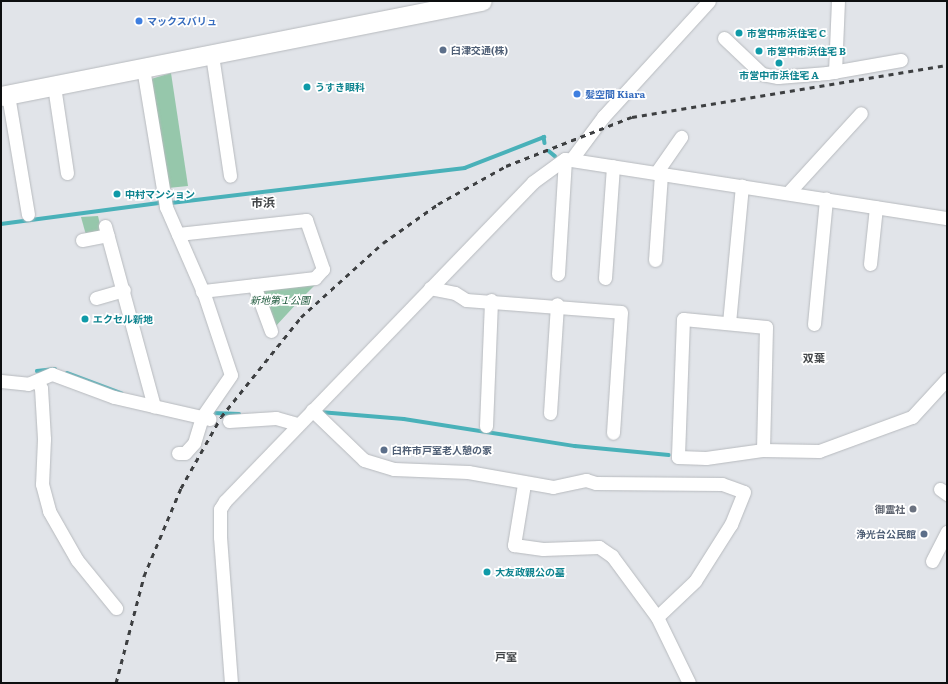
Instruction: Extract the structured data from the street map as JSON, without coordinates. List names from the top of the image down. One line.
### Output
{"districts":["市浜","双葉","戸室"],"parks":["新地第１公園"],"places":["マックスバリュ","市営中市浜住宅 C","臼津交通(株)","市営中市浜住宅 B","市営中市浜住宅 A","うすき眼科","髪空間 Kiara","中村マンション","エクセル新地","臼杵市戸室老人憩の家","御霊社","浄光台公民館","大友政親公の墓"]}
